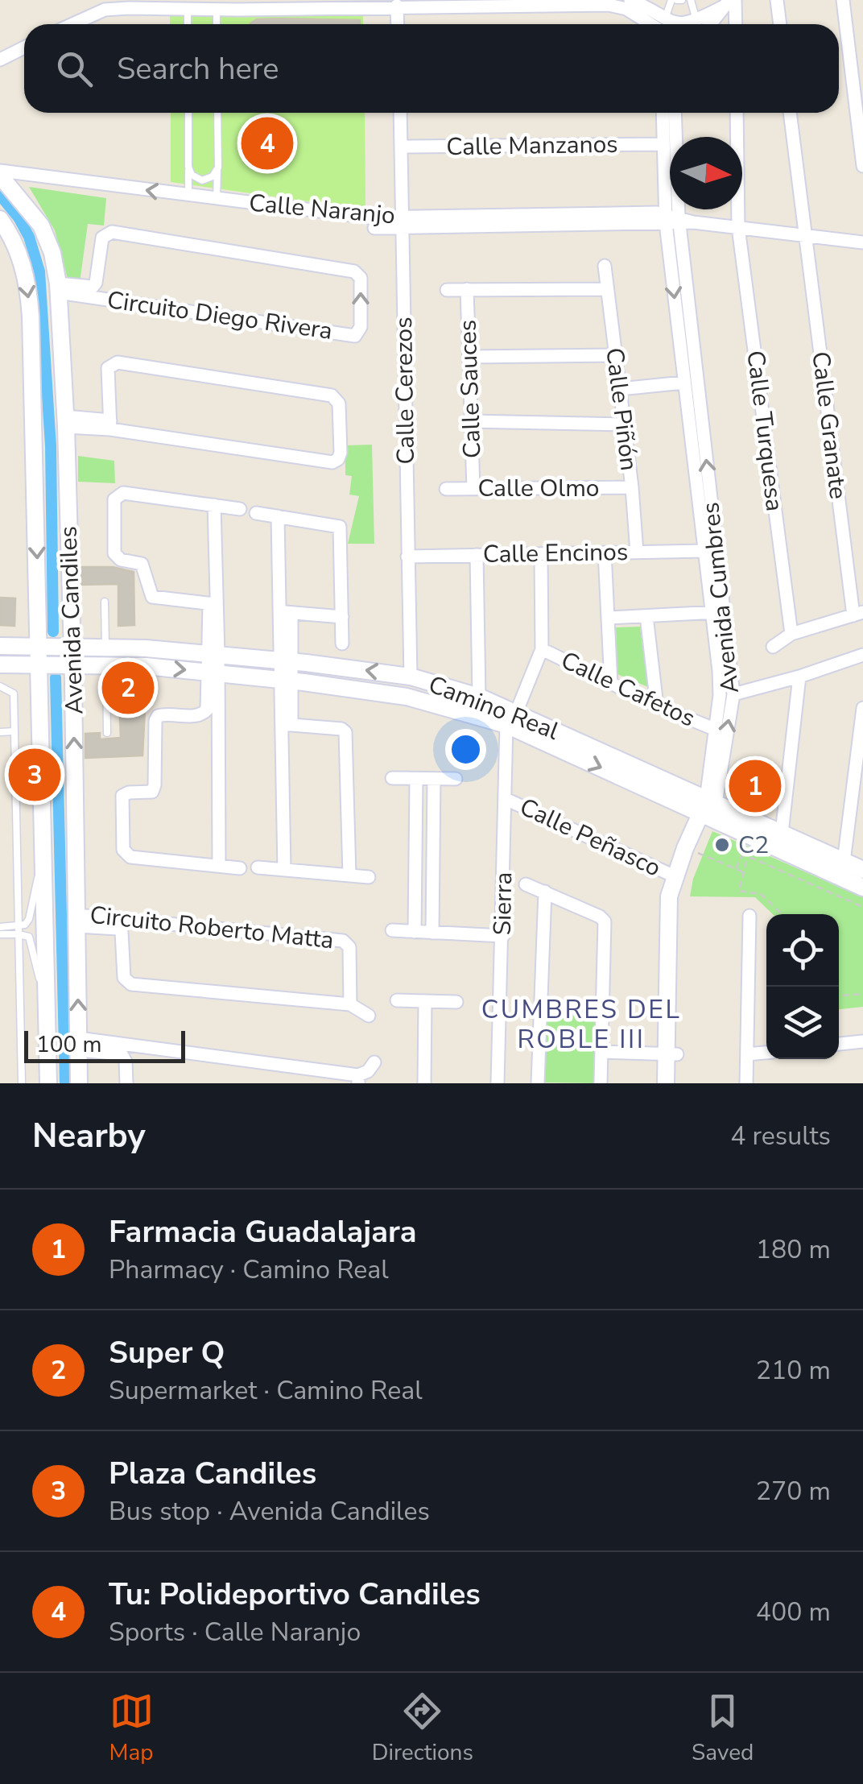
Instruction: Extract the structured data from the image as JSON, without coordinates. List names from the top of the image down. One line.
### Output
{"streets":{"street":["Calle Manzanos","Calle Naranjo","Circuito Diego Rivera","Calle Sauces","Calle Cerezos","Calle Piñón","Calle Granate","Calle Turquesa","Calle Olmo","Calle Encinos","Avenida Cumbres","Avenida Candiles","Calle Cafetos","Camino Real","Calle Peñasco","Sierra","Circuito Roberto Matta"]},"crossings":[["Calle Manzanos","Calle Cerezos"],["Calle Manzanos","Avenida Cumbres"],["Calle Naranjo","Calle Cerezos"],["Calle Naranjo","Calle Granate"],["Calle Naranjo","Calle Turquesa"],["Calle Naranjo","Avenida Cumbres"],["Calle Naranjo","Avenida Candiles"],["Circuito Diego Rivera","Avenida Candiles"],["Calle Sauces","Calle Olmo"],["Calle Cerezos","Calle Encinos"],["Calle Cerezos","Camino Real"],["Calle Piñón","Calle Olmo"],["Calle Piñón","Calle Encinos"],["Calle Encinos","Avenida Cumbres"],["Avenida Cumbres","Calle Cafetos"],["Avenida Cumbres","Camino Real"],["Avenida Cumbres","Calle Peñasco"],["Avenida Candiles","Camino Real"],["Avenida Candiles","Circuito Roberto Matta"],["Camino Real","Sierra"],["Calle Peñasco","Sierra"]],"districts":["CUMBRES DEL ROBLE III"],"places":["C2"],"scale_bar":"100 m","north":"right","page":{"search":"Search here","pins":["4","2","3","1"],"scale":"100 m","heading":["Nearby","4 results"],"list":[{"mark":"1","name":"Farmacia Guadalajara","note":"Pharmacy · Camino Real","value":"180 m"},{"mark":"2","name":"Super Q","note":"Supermarket · Camino Real","value":"210 m"},{"mark":"3","name":"Plaza Candiles","note":"Bus stop · Avenida Candiles","value":"270 m"},{"mark":"4","name":"Tu: Polideportivo Candiles","note":"Sports · Calle Naranjo","value":"400 m"}],"nav":["Map","Directions","Saved"]}}
